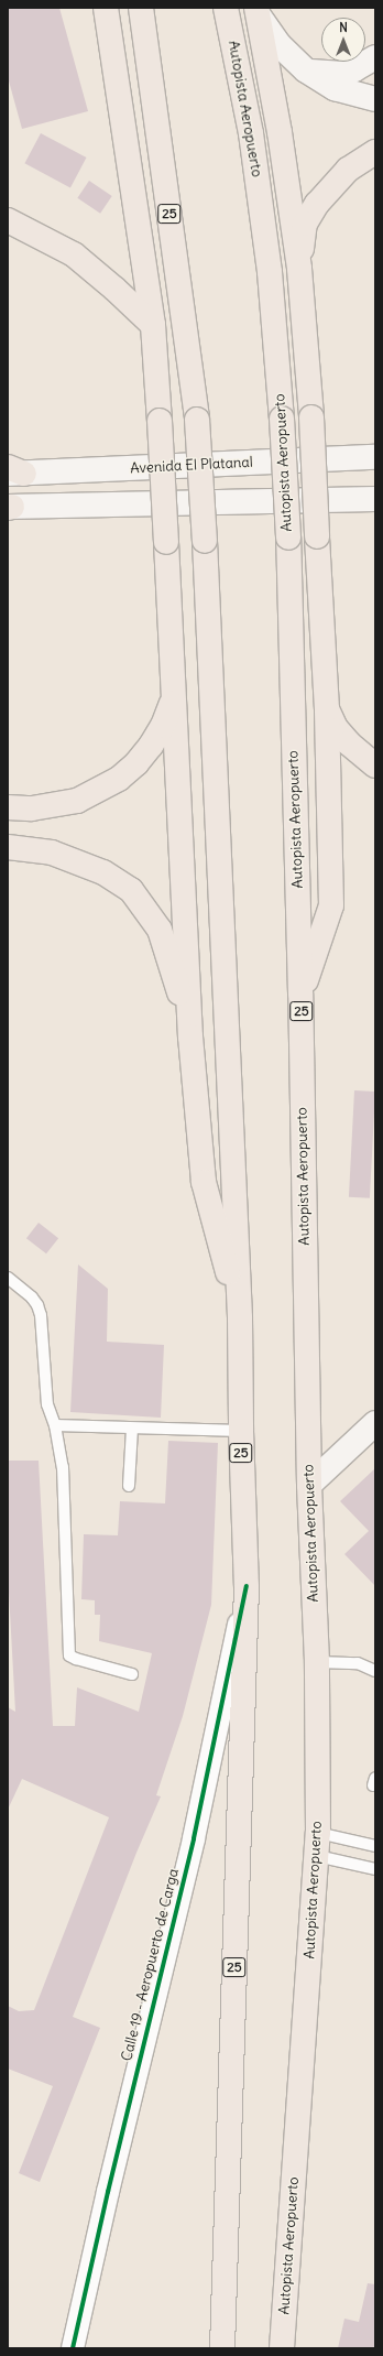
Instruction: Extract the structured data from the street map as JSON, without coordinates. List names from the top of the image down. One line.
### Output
{"streets":{"highway":["Autopista Aeropuerto","25"],"main road":["Avenida El Platanal"],"street":["Calle 19 - Aeropuerto de Carga"]},"crossings":[["25","Calle 19 - Aeropuerto de Carga"]],"north":"top"}
